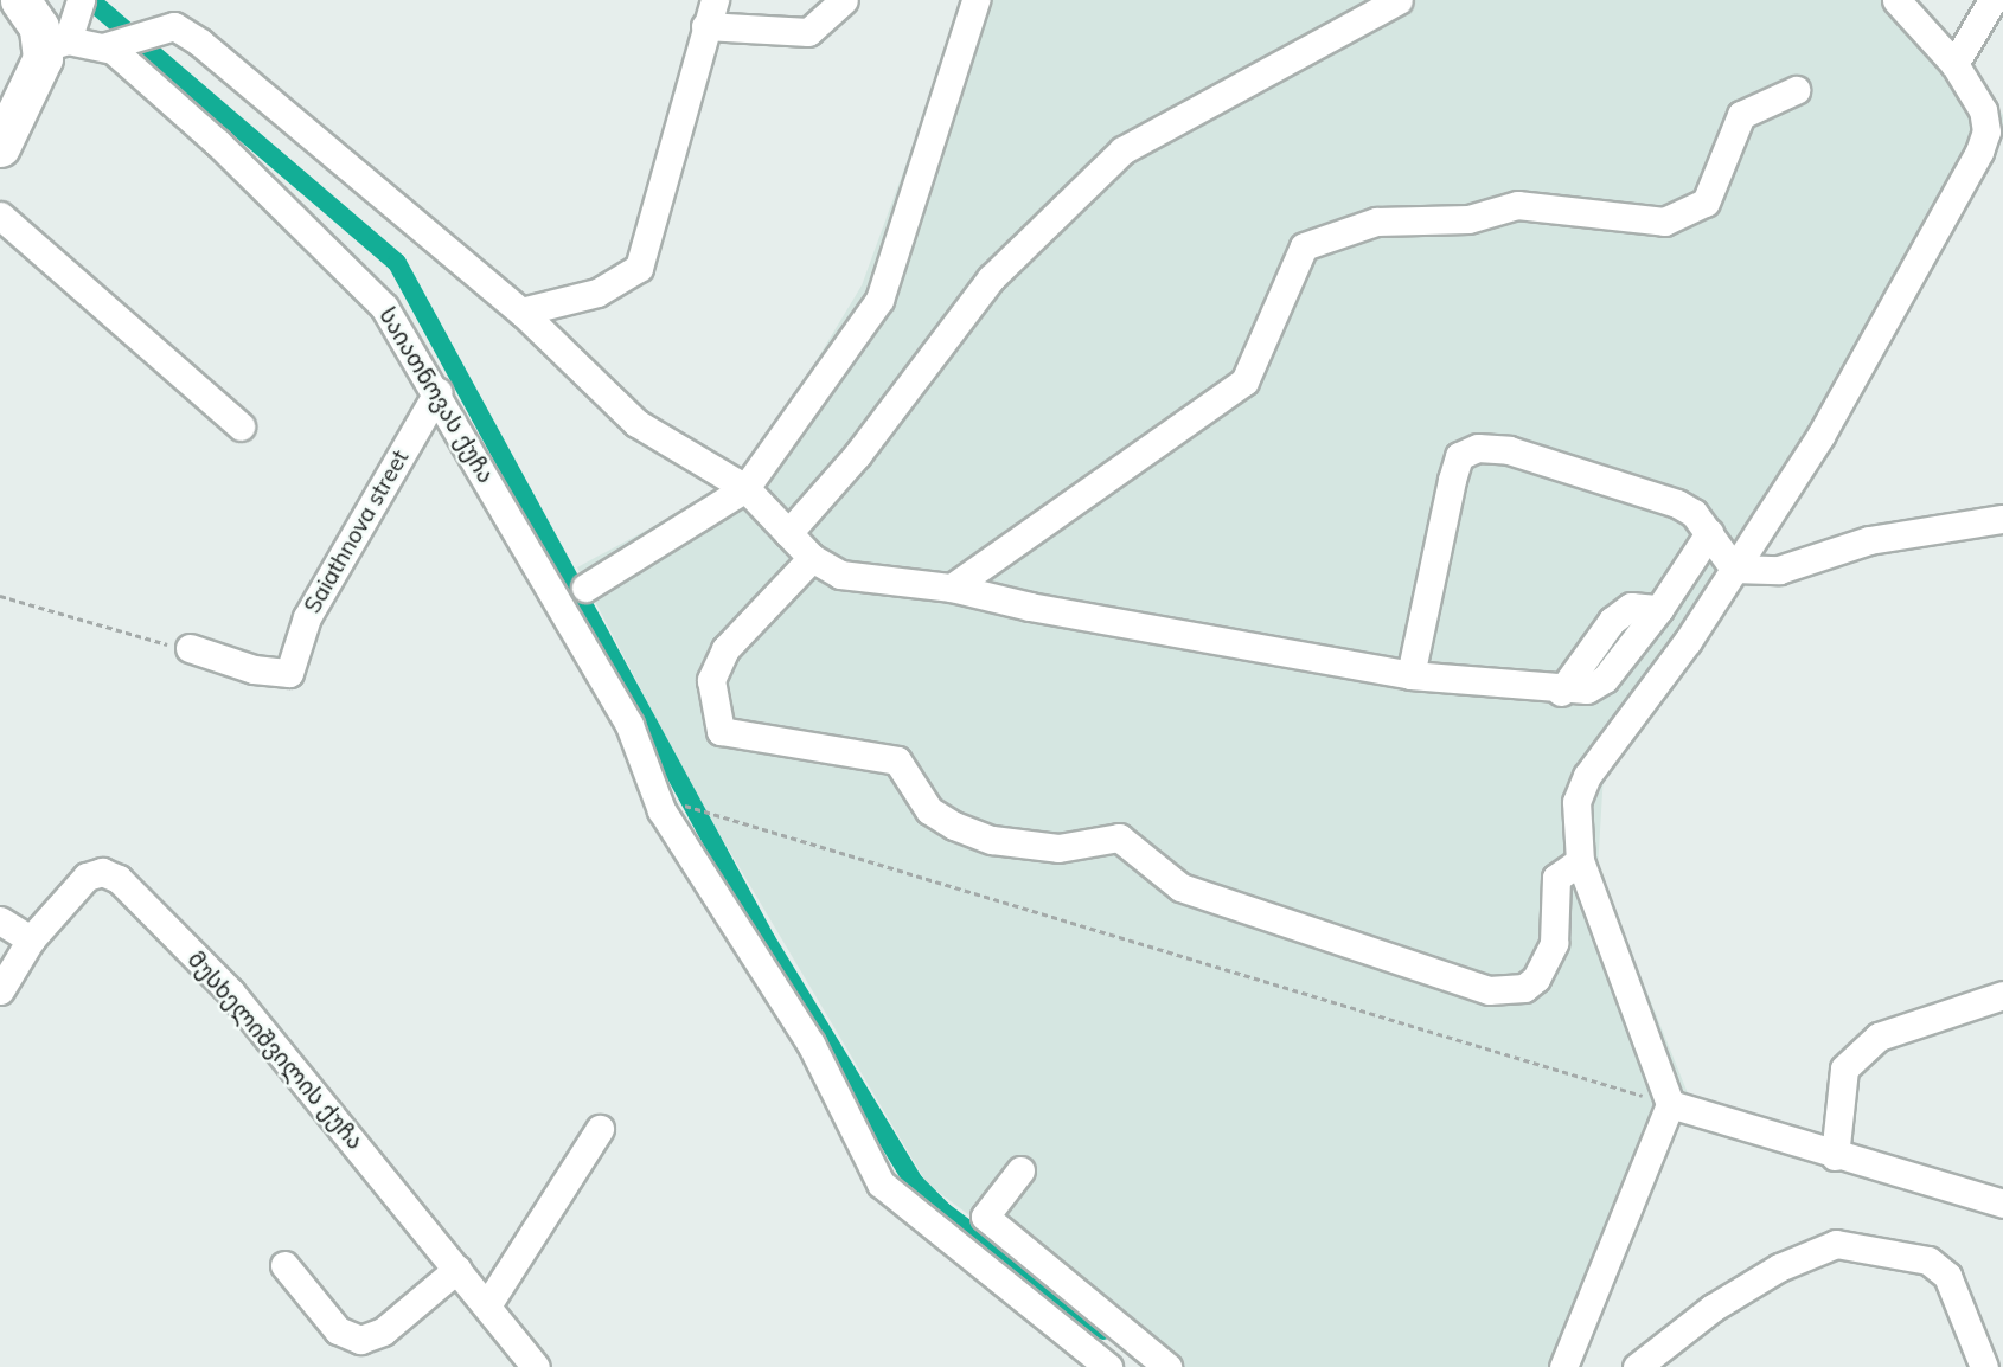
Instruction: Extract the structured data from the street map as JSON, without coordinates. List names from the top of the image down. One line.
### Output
{"streets":{"street":["საიათნოვას ქუჩა","Saiathnova street","მუსხელიშვილის ქუჩა"]},"crossings":[["საიათნოვას ქუჩა","Saiathnova street"]]}
